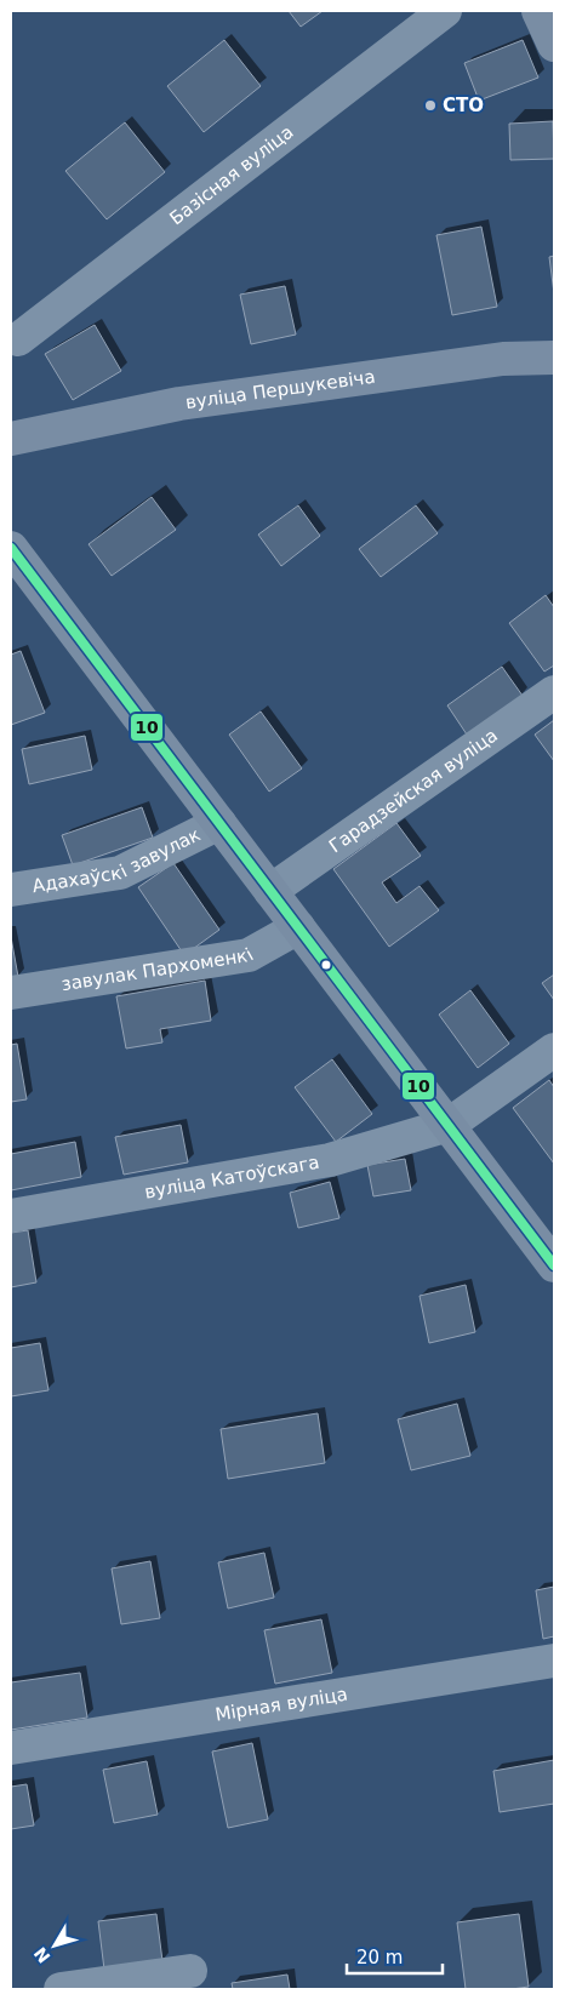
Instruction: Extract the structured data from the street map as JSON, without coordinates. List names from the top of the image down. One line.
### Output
{"streets":{"main road":["вуліца Першукевіча"],"street":["Базісная вуліца","Гарадзейская вуліца","Адахаўскі завулак","завулак Пархоменкі","вуліца Катоўскага","Мірная вуліца"]},"places":["СТО"],"lines":["transit line 10"],"scale_bar":"20 m","north":"bottom left"}
